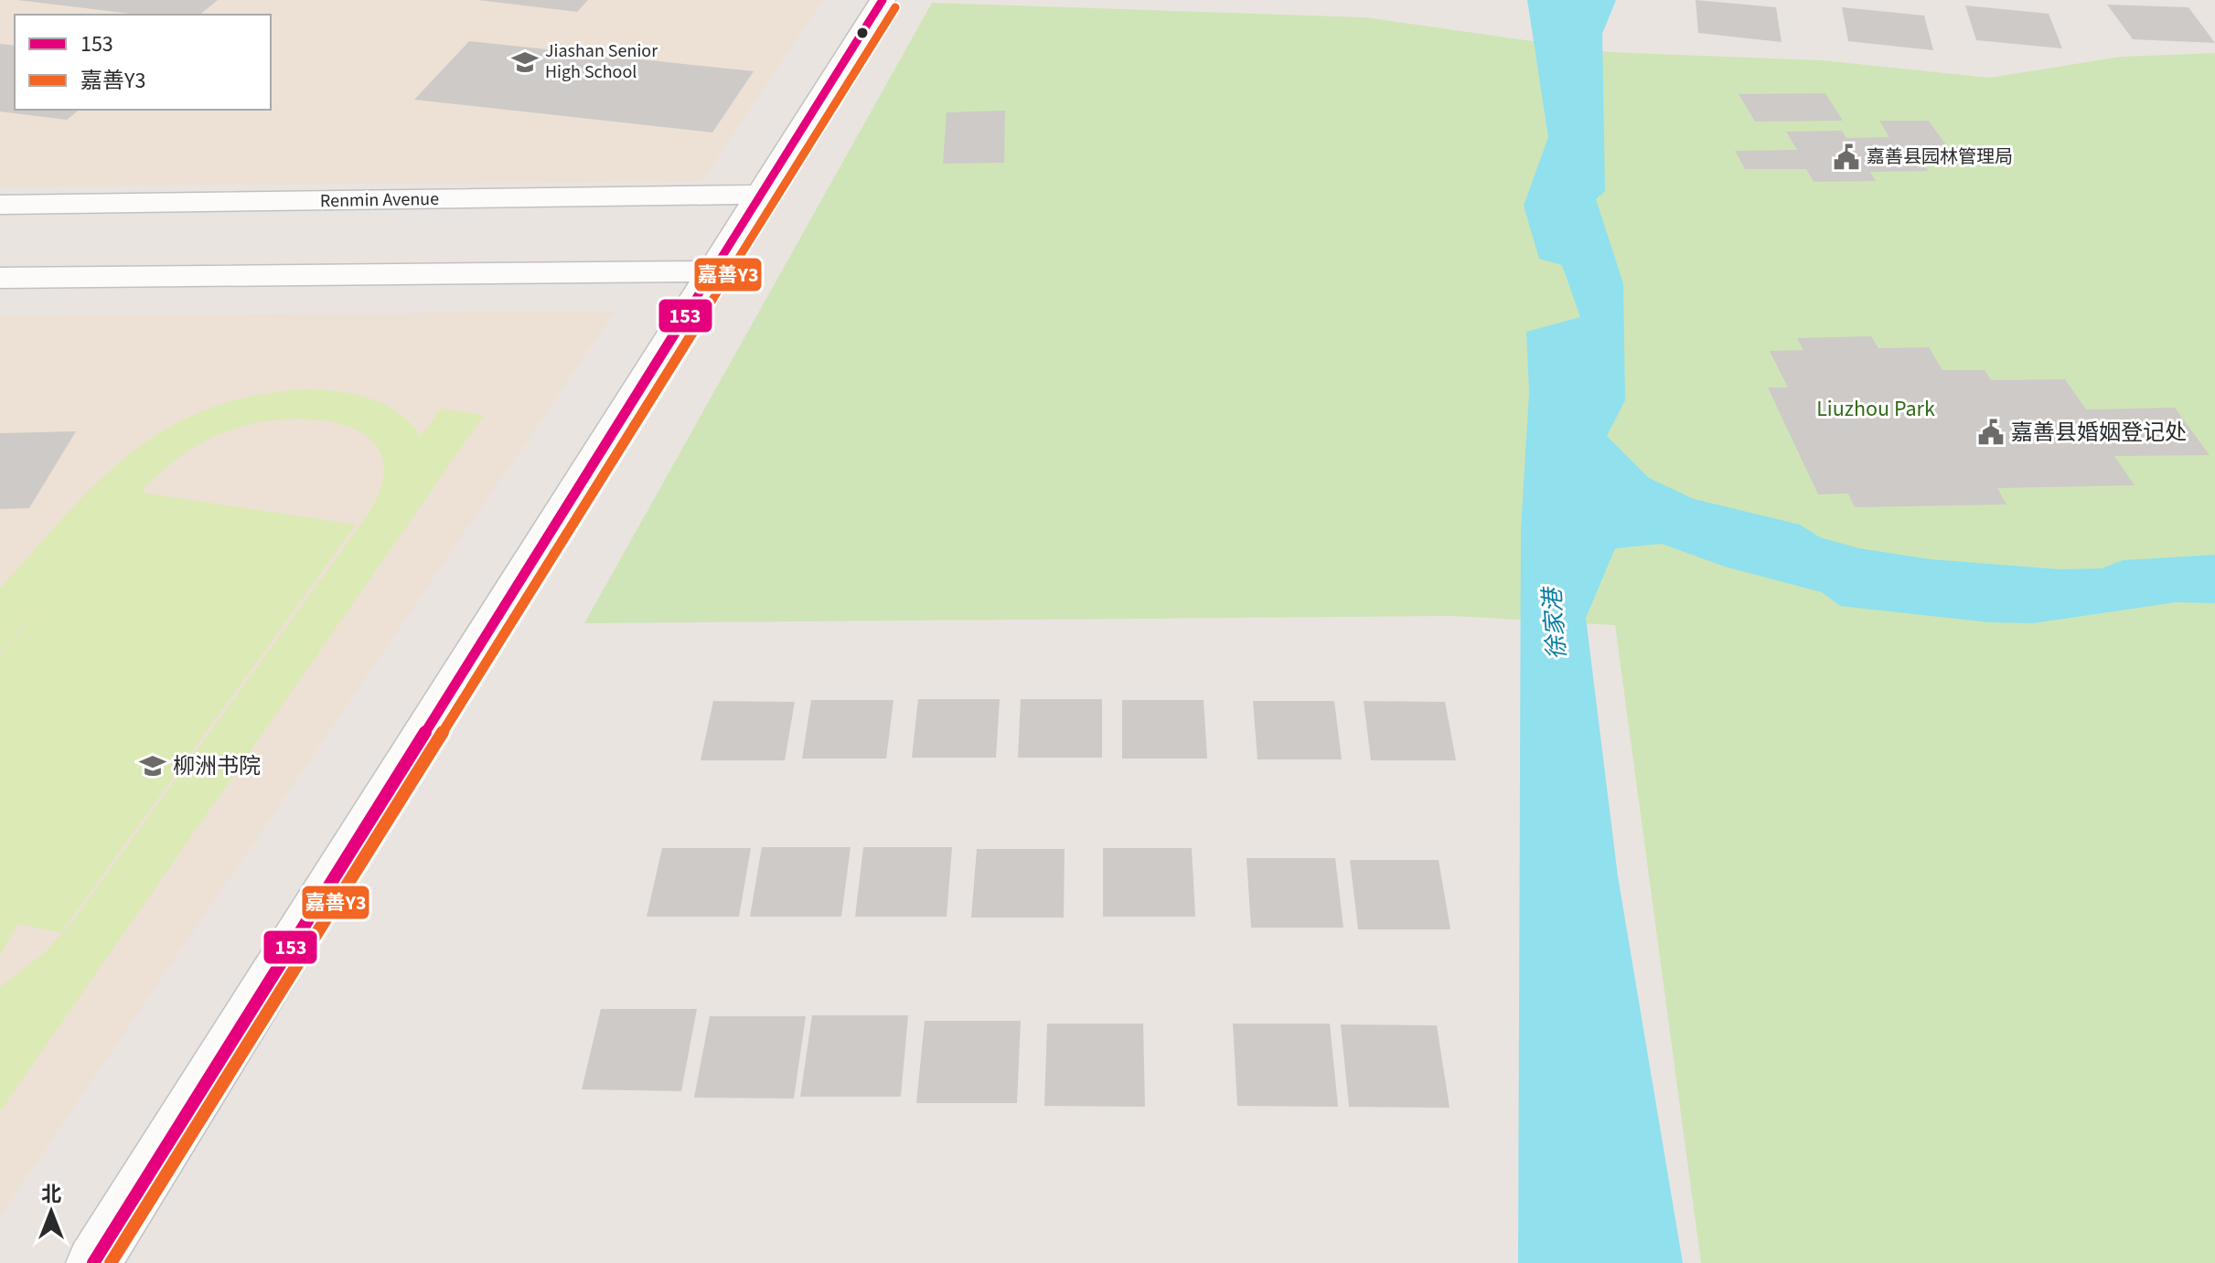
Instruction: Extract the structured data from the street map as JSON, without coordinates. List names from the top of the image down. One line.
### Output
{"streets":{"street":["Renmin Avenue"]},"water":["徐家港"],"parks":["Liuzhou Park"],"places":{"school or university":["Jiashan Senior High School","柳洲书院"],"public building":["嘉善县园林管理局","嘉善县婚姻登记处"]},"lines":["transit line 153","transit line 嘉善Y3"],"legend":["153","嘉善Y3"],"north":"top"}
